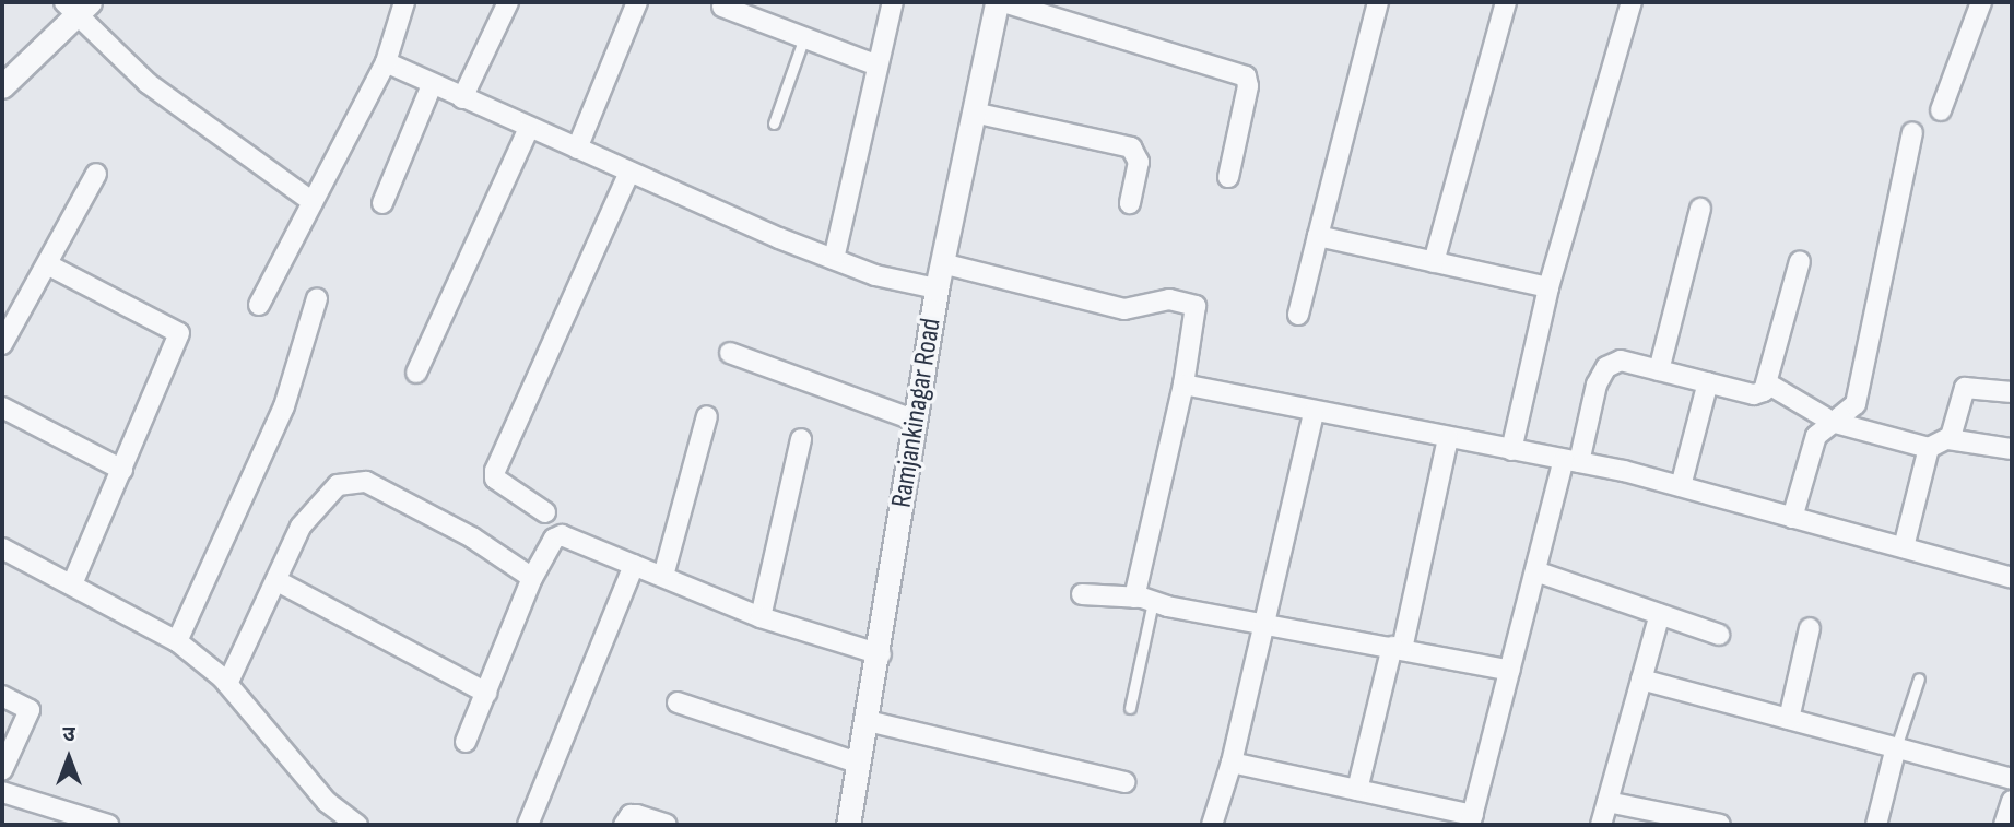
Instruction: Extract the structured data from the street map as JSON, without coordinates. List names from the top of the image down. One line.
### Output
{"streets":{"street":["Ramjankinagar Road"]},"north":"top"}
